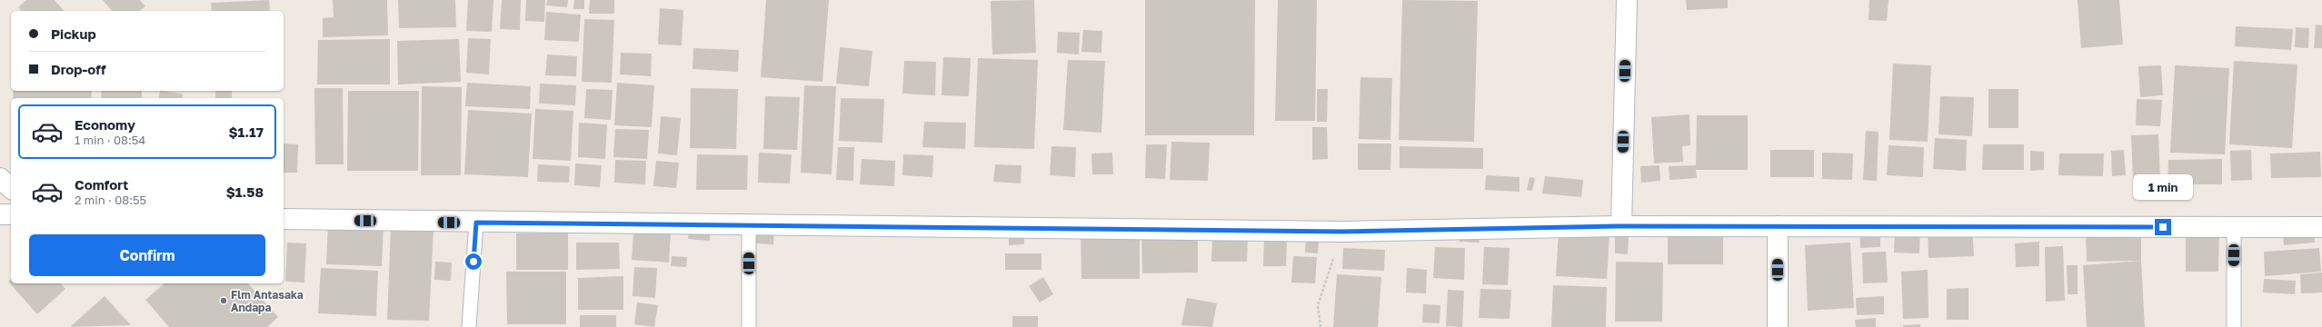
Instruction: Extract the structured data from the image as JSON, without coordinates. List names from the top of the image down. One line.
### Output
{"places":["Flm Antasaka Andapa"],"page":{"banner":["Pickup","Drop-off"],"list":[{"name":"Economy","note":"1 min · 08:54","value":"$1.17"},{"name":"Comfort","note":"2 min · 08:55","value":"$1.58"}],"bubble":"1 min","buttons":"Confirm"}}
